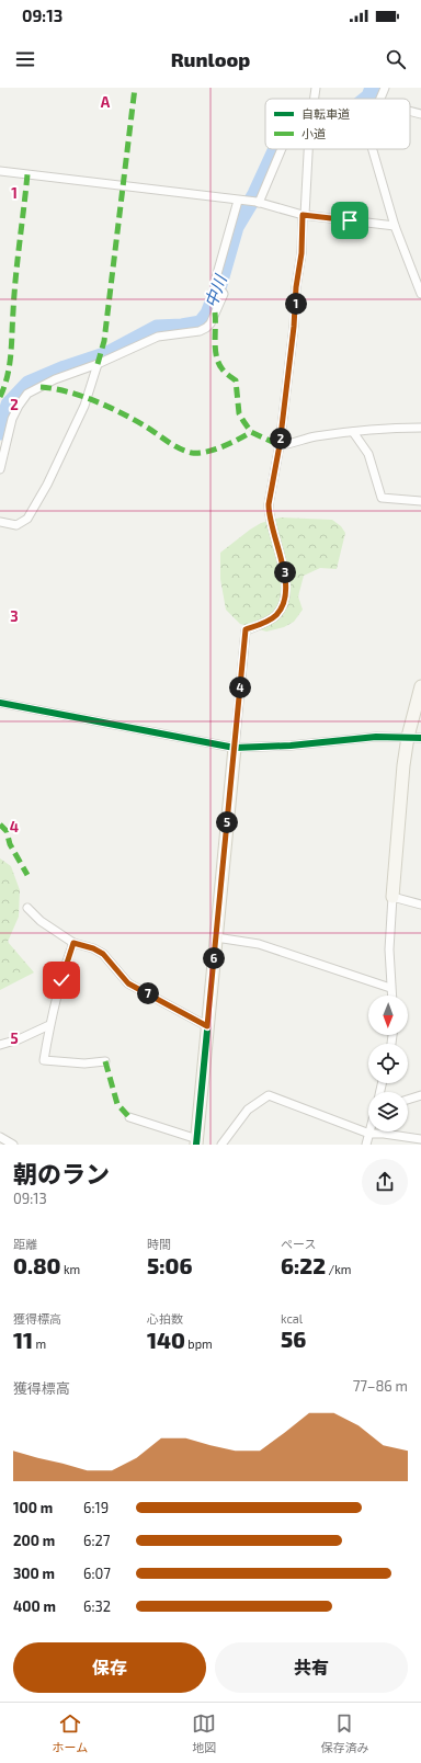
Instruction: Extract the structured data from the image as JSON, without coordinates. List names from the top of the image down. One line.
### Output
{"water":["中川"],"legend":["自転車道","小道"],"north":"bottom","page":{"status":"09:13","header":"Runloop","pins":["1","2","3","4","5","6","7"],"heading":["朝のラン","09:13"],"stats":[["距離","0.80 km"],["時間","5:06"],["ペース","6:22 /km"],["獲得標高","11 m"],["心拍数","140 bpm"],["kcal","56"]],"chart":["獲得標高","77–86 m"],"list":[{"name":"100 m","note":"6:19"},{"name":"200 m","note":"6:27"},{"name":"300 m","note":"6:07"},{"name":"400 m","note":"6:32"}],"buttons":["保存","共有"],"tabs":["ホーム","地図","保存済み"]},"grid":{"columns":["A"],"rows":["1","2","3","4","5"]}}
